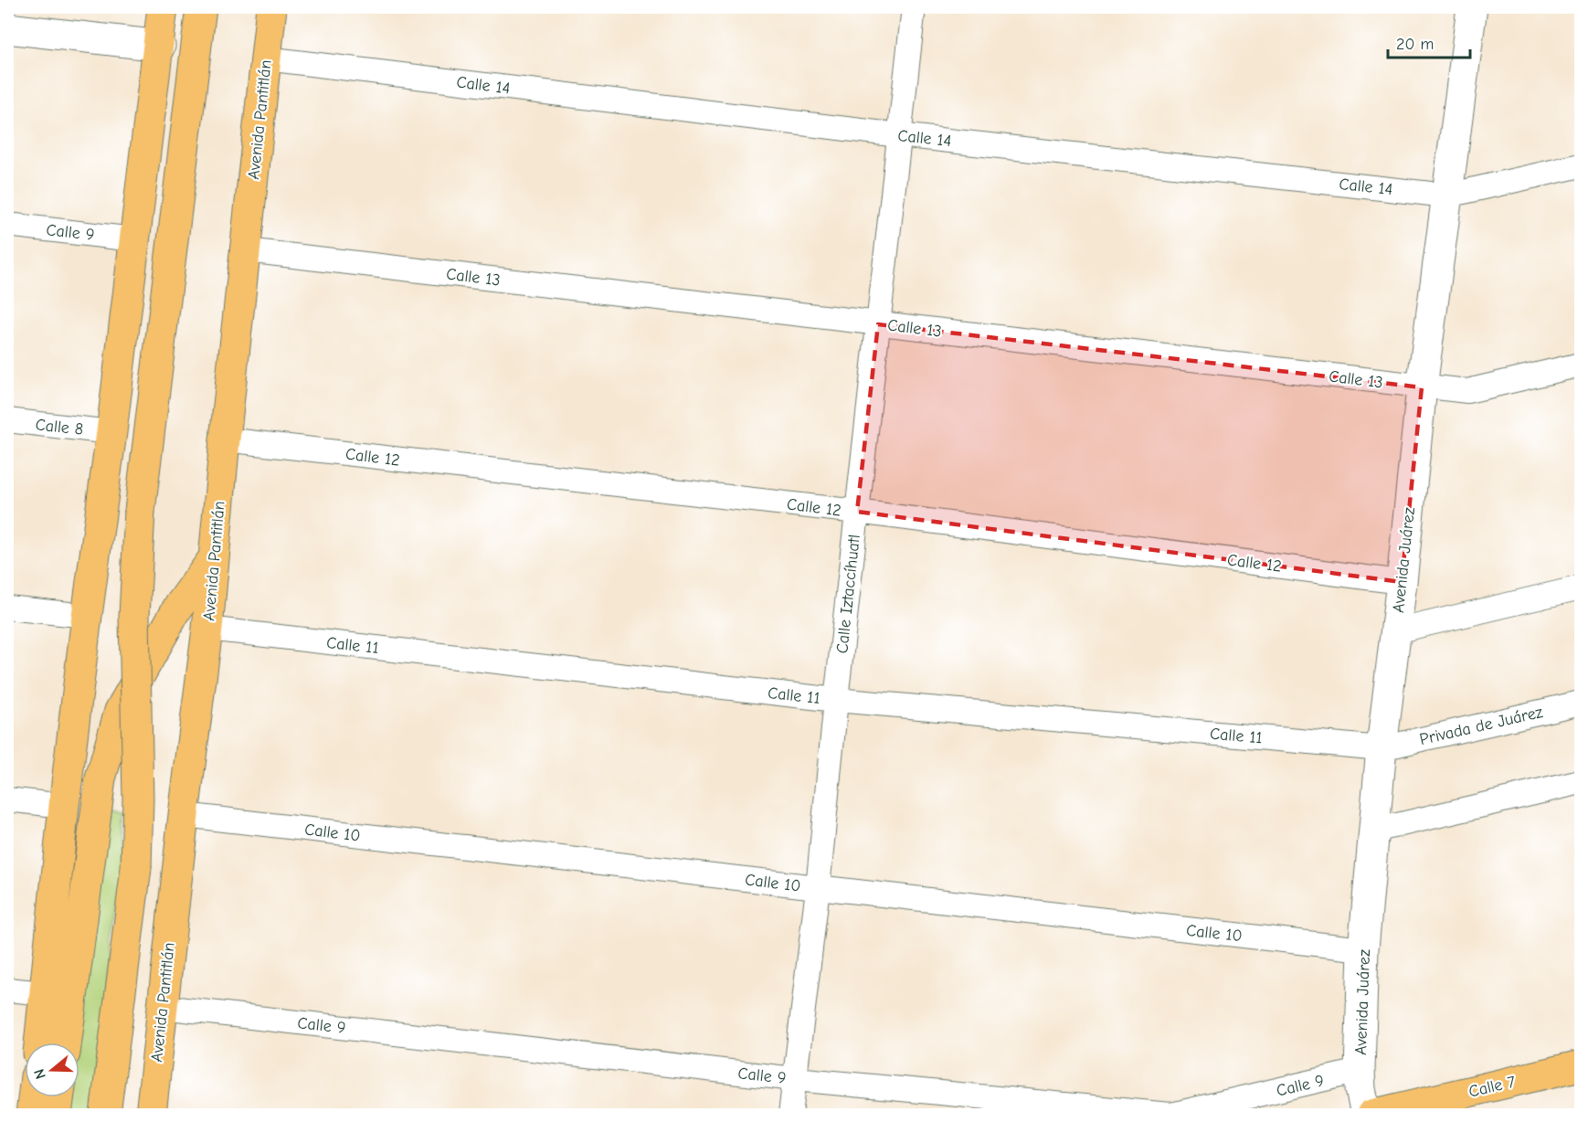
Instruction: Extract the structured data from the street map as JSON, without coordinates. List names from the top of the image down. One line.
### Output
{"streets":{"main road":["Avenida Pantitlán","Calle 7"],"street":["Calle 14","Calle 9","Calle 13","Calle 8","Calle 12","Avenida Juárez","Calle Iztaccíhuatl","Calle 11","Privada de Juárez","Calle 10"]},"crossings":[["Calle 14","Avenida Pantitlán"],["Calle 14","Avenida Juárez"],["Calle 14","Calle Iztaccíhuatl"],["Avenida Pantitlán","Calle 9"],["Avenida Pantitlán","Calle 13"],["Avenida Pantitlán","Calle 12"],["Avenida Pantitlán","Calle 11"],["Avenida Pantitlán","Calle 10"],["Calle 9","Avenida Juárez"],["Calle 9","Calle Iztaccíhuatl"],["Calle 13","Avenida Juárez"],["Calle 13","Calle Iztaccíhuatl"],["Calle 12","Avenida Juárez"],["Calle 12","Calle Iztaccíhuatl"],["Avenida Juárez","Calle 11"],["Avenida Juárez","Privada de Juárez"],["Avenida Juárez","Calle 10"],["Calle Iztaccíhuatl","Calle 11"],["Calle Iztaccíhuatl","Calle 10"],["Calle 11","Privada de Juárez"]],"scale_bar":"20 m","north":"left"}
